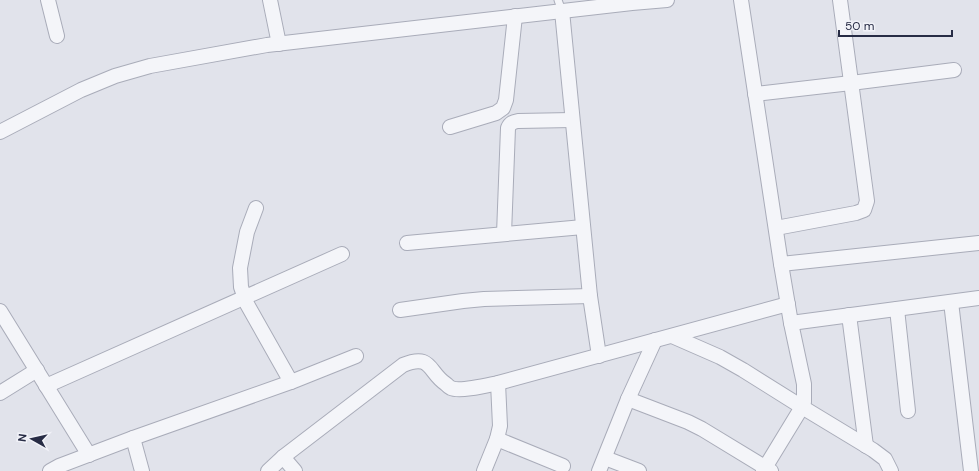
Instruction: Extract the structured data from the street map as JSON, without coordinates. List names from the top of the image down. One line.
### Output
{"scale_bar":"50 m","north":"left"}
